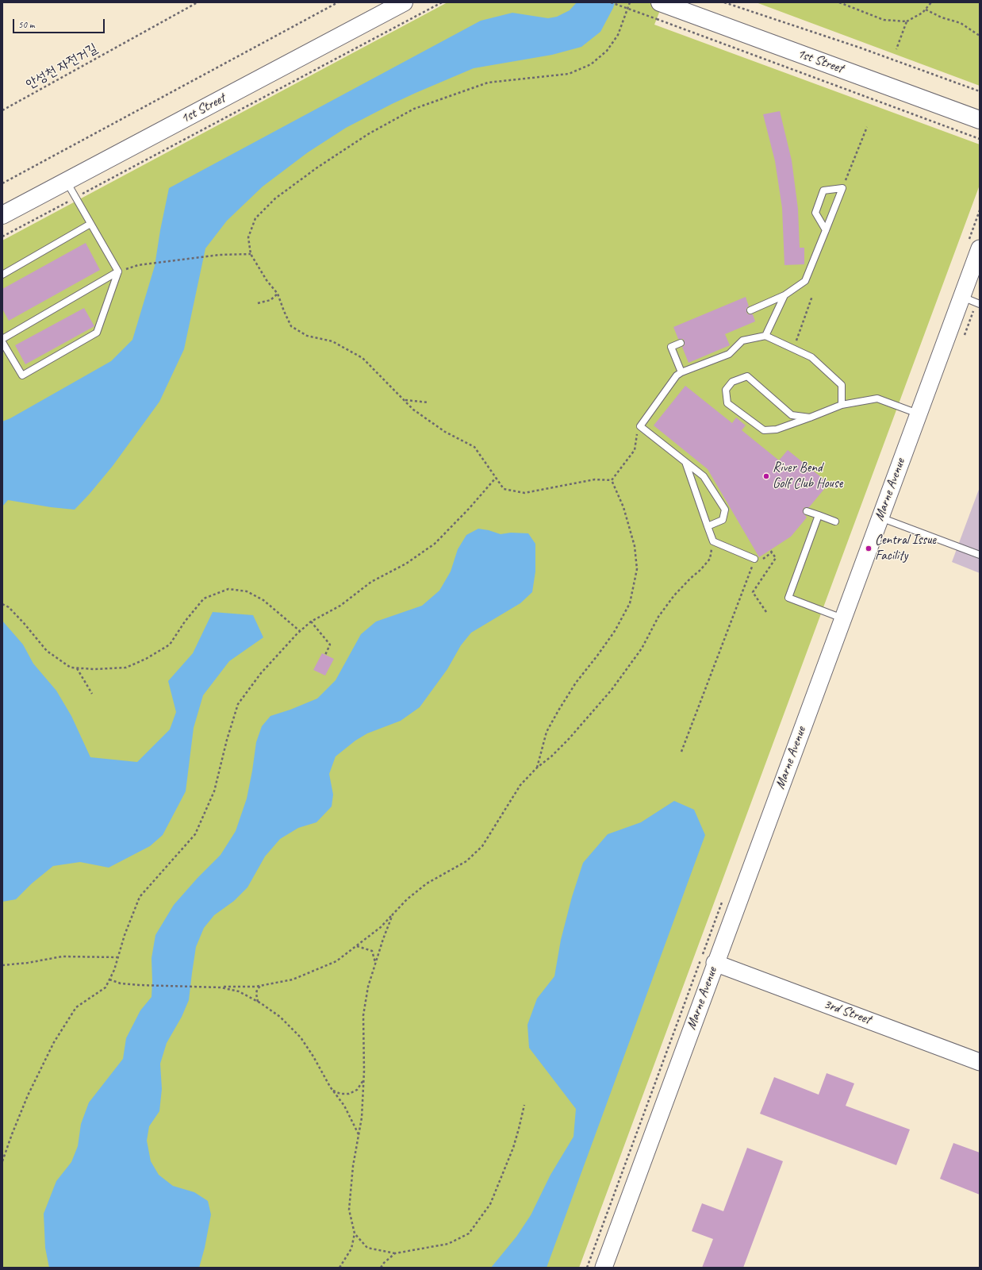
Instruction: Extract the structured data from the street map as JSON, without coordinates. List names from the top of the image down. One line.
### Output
{"streets":{"main road":["1st Street"],"street":["Marne Avenue","3rd Street"],"path":["안성천 자전거길"]},"crossings":[["Marne Avenue","3rd Street"]],"places":["River Bend Golf Club House","Central Issue Facility"],"scale_bar":"50 m"}
